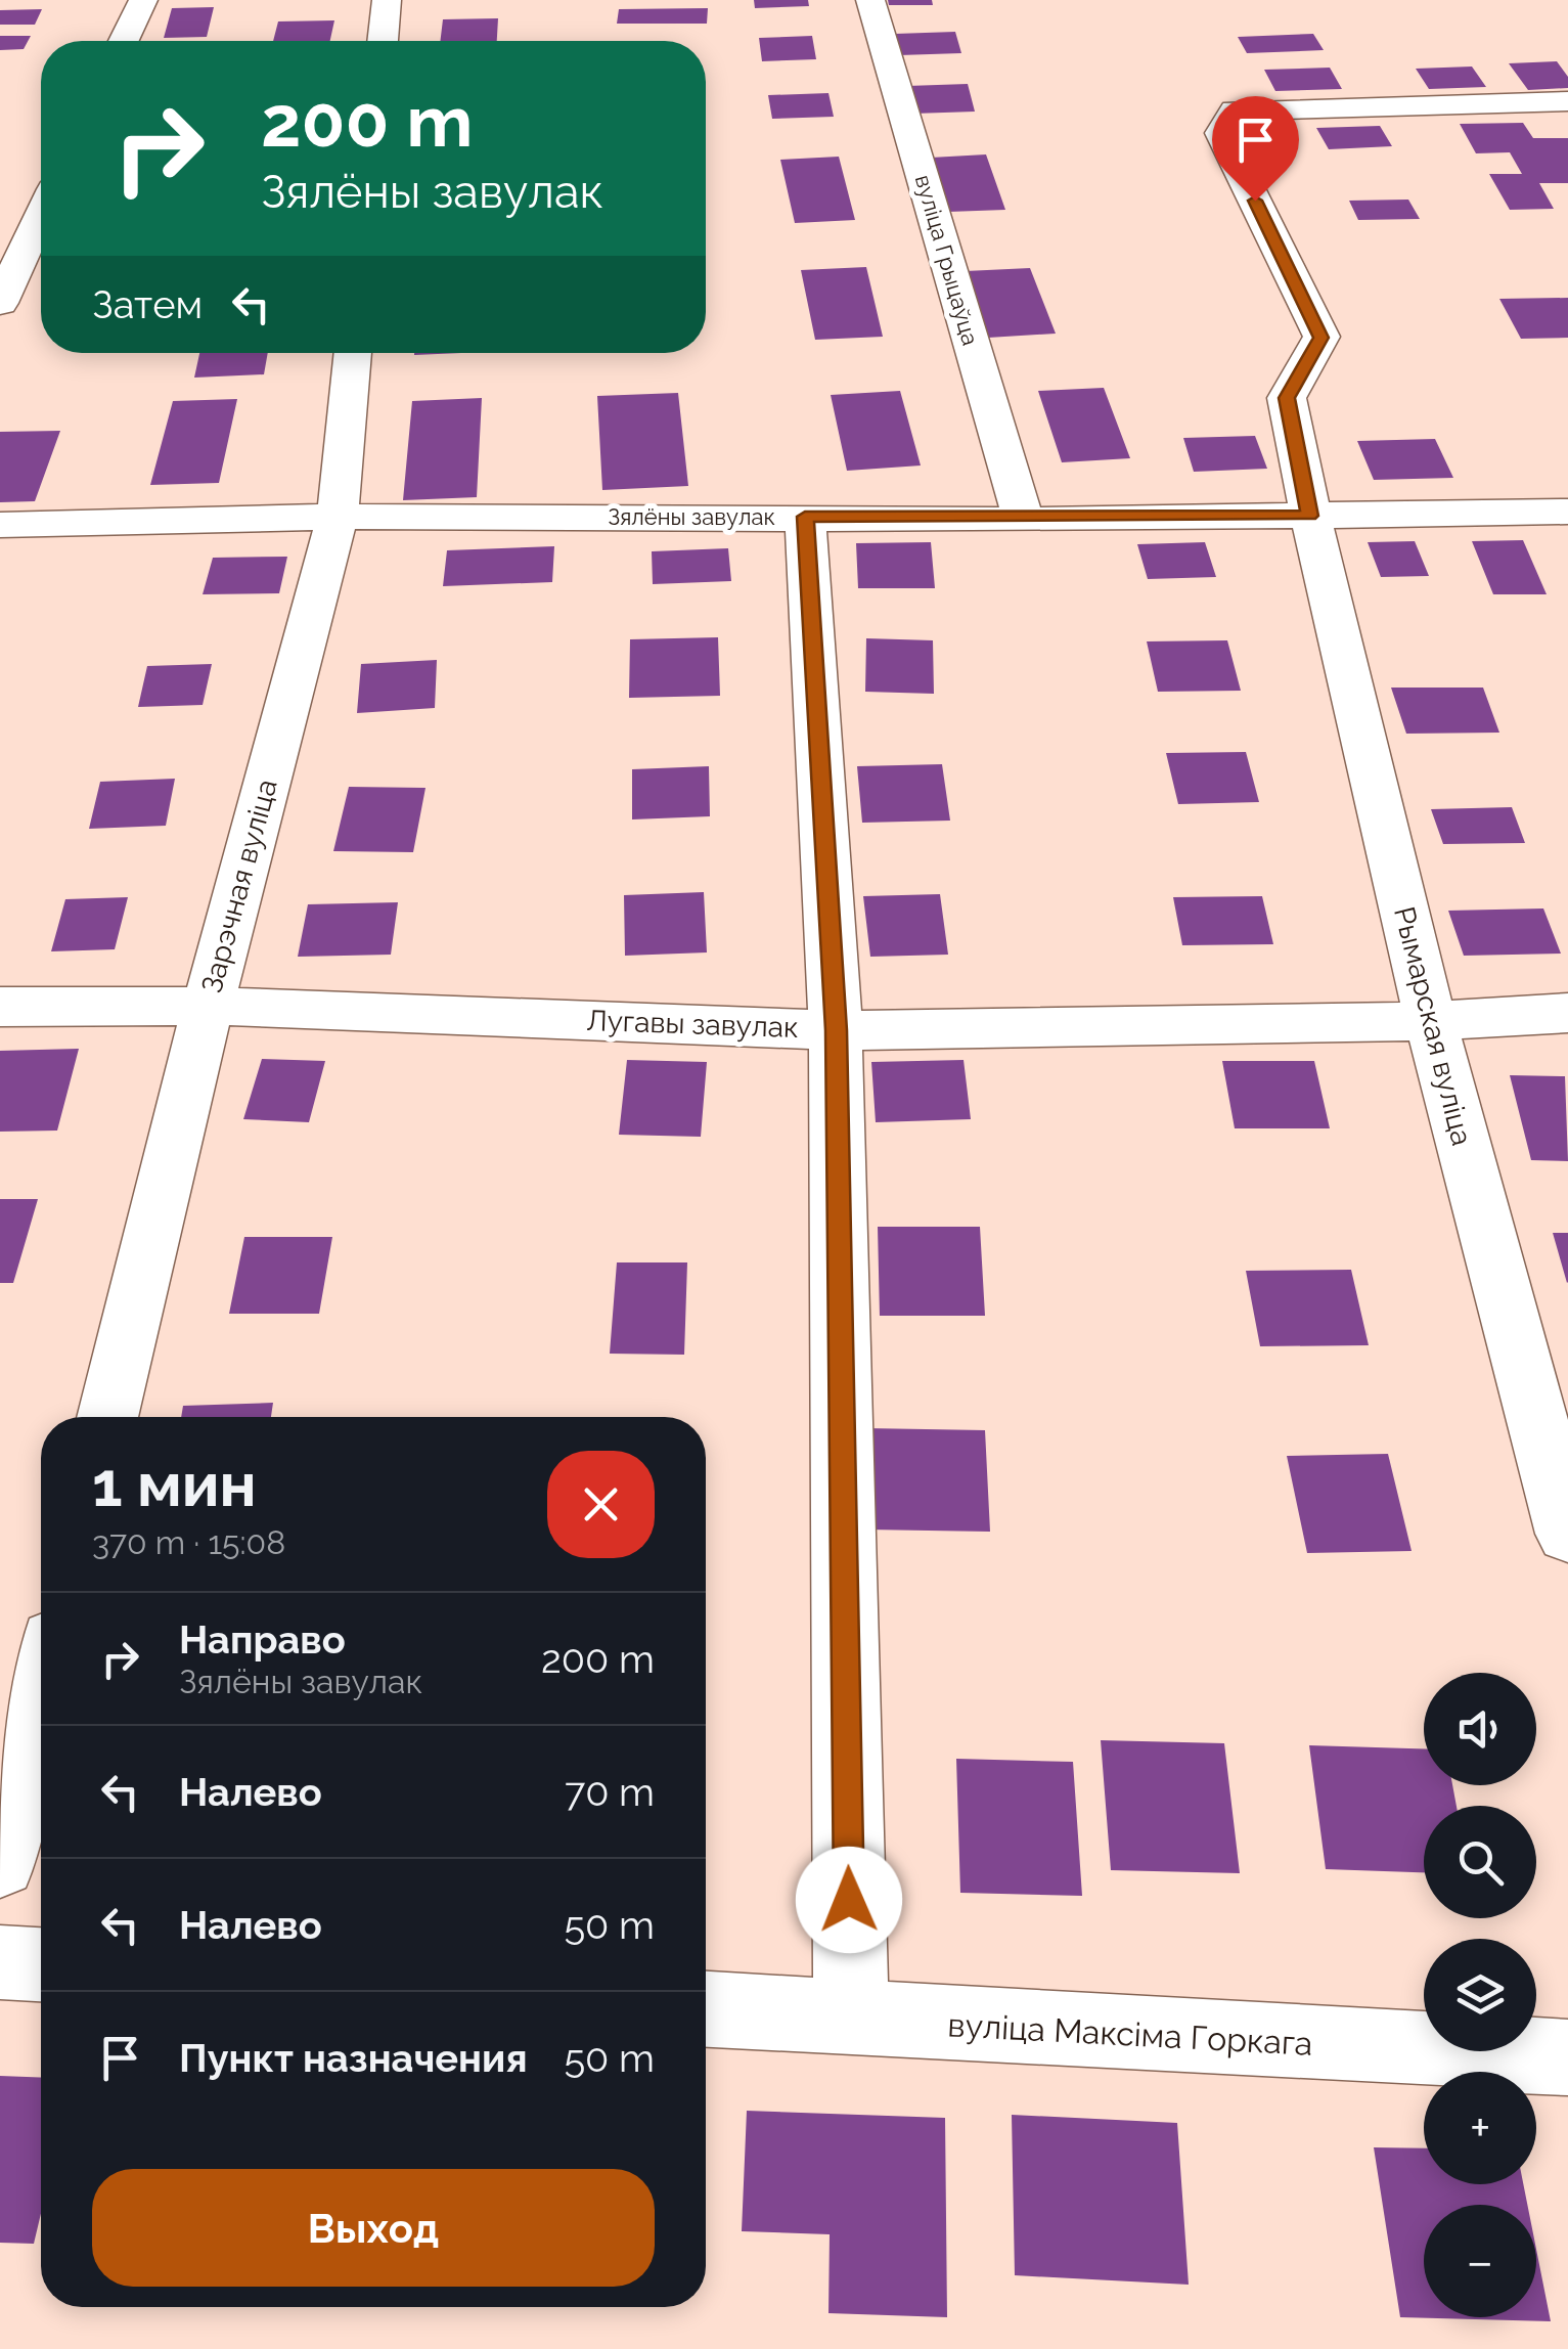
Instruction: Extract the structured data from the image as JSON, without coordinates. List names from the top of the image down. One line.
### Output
{"streets":{"street":["вуліца Грыцаўца","Зялёны завулак","Зарэчная вуліца","Лугавы завулак","Рымарская вуліца","вуліца Максіма Горкага"]},"crossings":[["вуліца Грыцаўца","Зялёны завулак"],["Зялёны завулак","Зарэчная вуліца"],["Зялёны завулак","Рымарская вуліца"],["Зарэчная вуліца","Лугавы завулак"],["Лугавы завулак","Рымарская вуліца"]],"page":{"turn":["200 m","Зялёны завулак"],"then":"Затем","heading":["1 мин","370 m · 15:08"],"list":[{"name":"Направо","note":"Зялёны завулак","value":"200 m"},{"name":"Налево","value":"70 m"},{"name":"Налево","value":"50 m"},{"name":"Пункт назначения","value":"50 m"}],"map_buttons":["+","−"],"buttons":"Выход"}}
